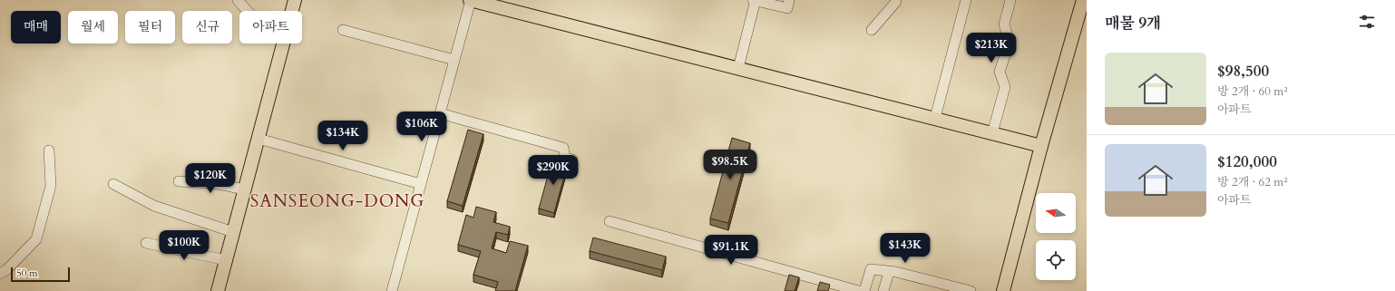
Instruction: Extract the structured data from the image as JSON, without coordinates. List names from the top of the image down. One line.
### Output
{"districts":["SANSEONG-DONG"],"scale_bar":"50 m","north":"left","page":{"heading":"매물 9개","chip":["매매","월세","필터","신규","아파트"],"price":["$213K","$106K","$134K","$98.5K","$290K","$120K","$100K","$143K","$91.1K"],"list":[{"name":"$98,500","note":"방 2개 · 60 m² · 아파트"},{"name":"$120,000","note":"방 2개 · 62 m² · 아파트"}],"scale":"50 m"}}
